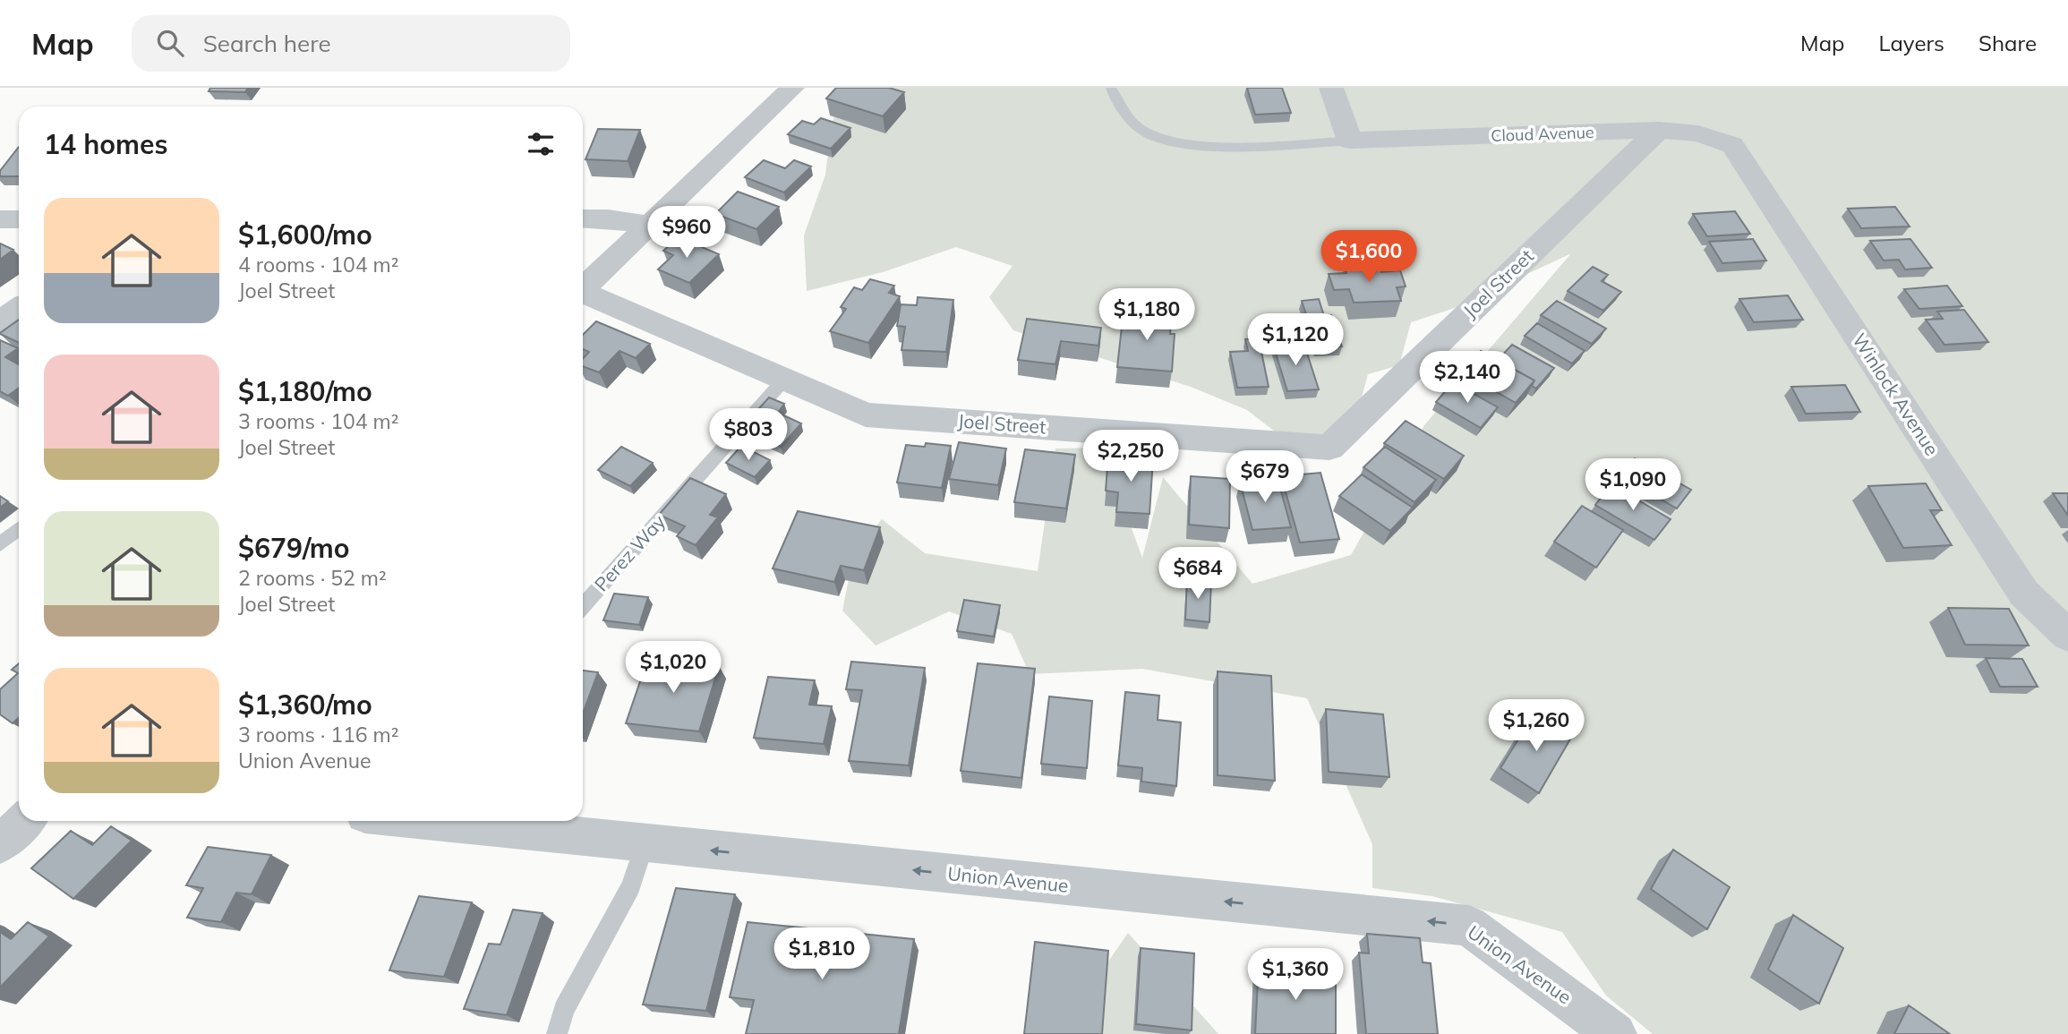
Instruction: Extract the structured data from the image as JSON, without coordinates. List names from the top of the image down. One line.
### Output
{"streets":{"street":["Cloud Avenue","Joel Street","Winlock Avenue","Union Avenue"],"lane":["Perez Way"]},"crossings":[["Cloud Avenue","Joel Street"],["Cloud Avenue","Winlock Avenue"],["Joel Street","Perez Way"]],"one_way":["Union Avenue"],"page":{"header":"Map","search":"Search here","nav":["Map","Layers","Share"],"heading":"14 homes","list":[{"name":"$1,600/mo","note":"4 rooms · 104 m² · Joel Street"},{"name":"$1,180/mo","note":"3 rooms · 104 m² · Joel Street"},{"name":"$679/mo","note":"2 rooms · 52 m² · Joel Street"},{"name":"$1,360/mo","note":"3 rooms · 116 m² · Union Avenue"}],"price":["$960","$1,600","$1,180","$1,120","$2,140","$803","$2,250","$679","$1,090","$684","$1,020","$1,260","$1,810","$1,360"]}}
